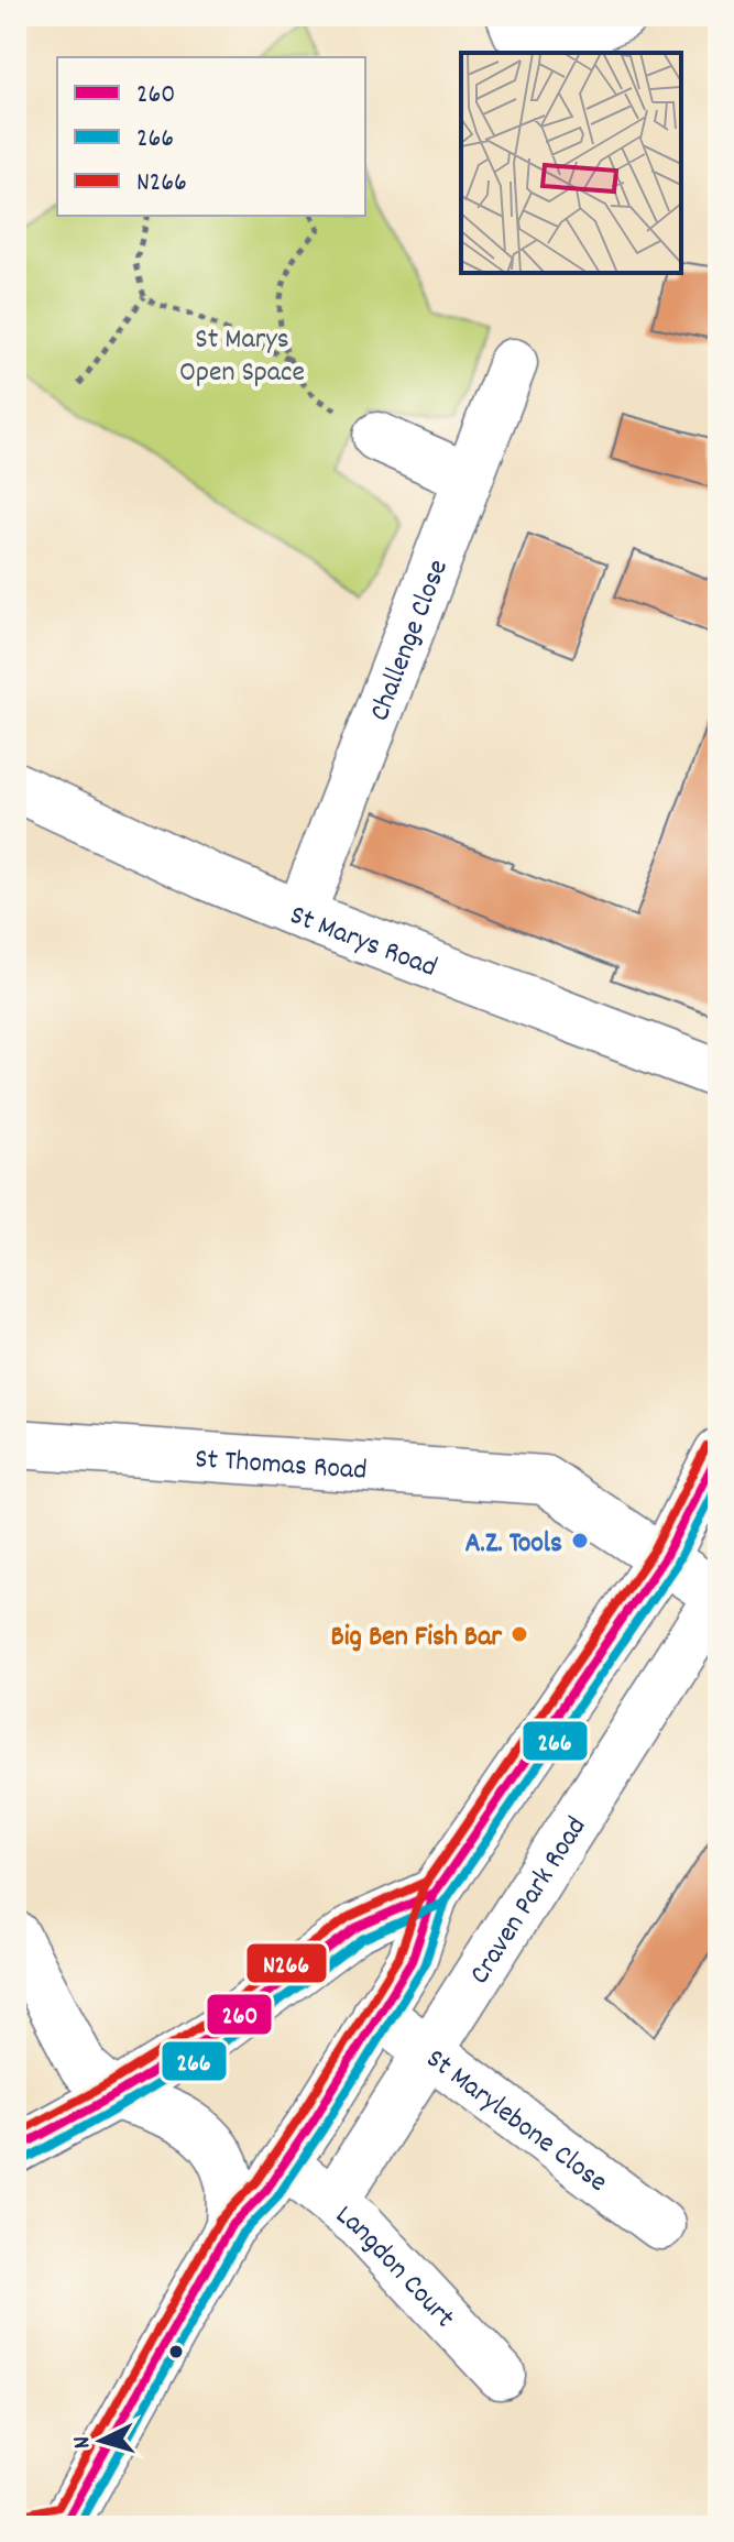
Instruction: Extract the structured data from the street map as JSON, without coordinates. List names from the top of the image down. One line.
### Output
{"streets":{"street":["Challenge Close","St Marys Road","St Thomas Road","Craven Park Road","St Marylebone Close","Langdon Court"]},"crossings":[["Challenge Close","St Marys Road"],["Craven Park Road","St Marylebone Close"],["Craven Park Road","Langdon Court"]],"parks":["St Marys Open Space"],"places":["A.Z. Tools","Big Ben Fish Bar"],"lines":["transit line N266","transit line 260","transit line 266"],"legend":["260","266","N266"],"north":"left"}
